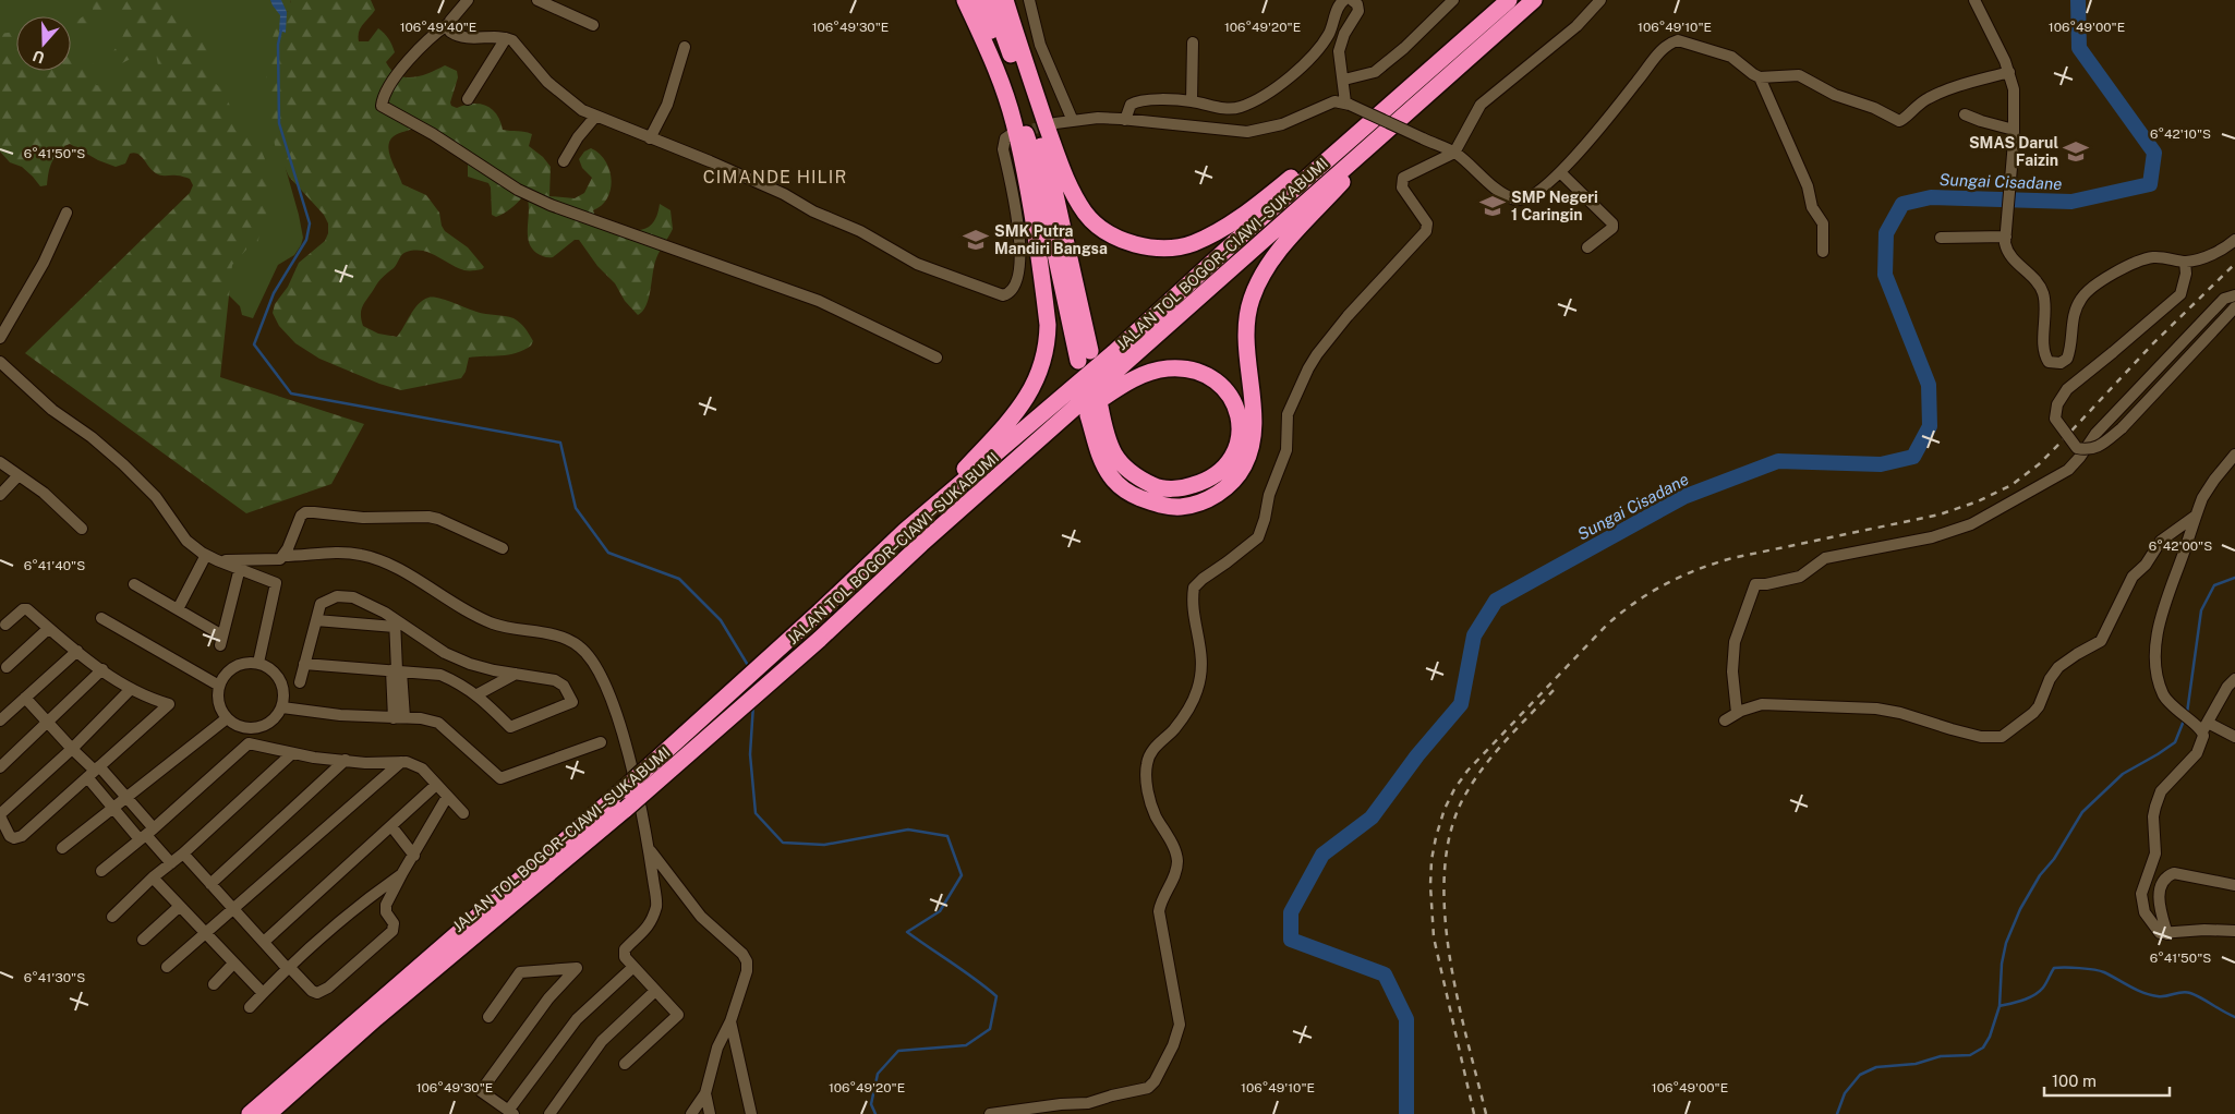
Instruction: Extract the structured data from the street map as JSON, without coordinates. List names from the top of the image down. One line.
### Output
{"streets":{"highway":["JALAN TOL BOGOR–CIAWI–SUKABUMI"]},"districts":["CIMANDE HILIR"],"water":["Sungai Cisadane"],"places":{"school or university":["SMAS Darul Faizin","SMP Negeri 1 Caringin","SMK Putra Mandiri Bangsa"]},"scale_bar":"100 m","north":"bottom","coordinates":["106°49'40\"E","106°49'30\"E","106°49'20\"E","106°49'10\"E","106°49'00\"E","6°42'10\"S","6°41'50\"S","6°42'00\"S","6°41'40\"S","6°41'30\"S"]}
